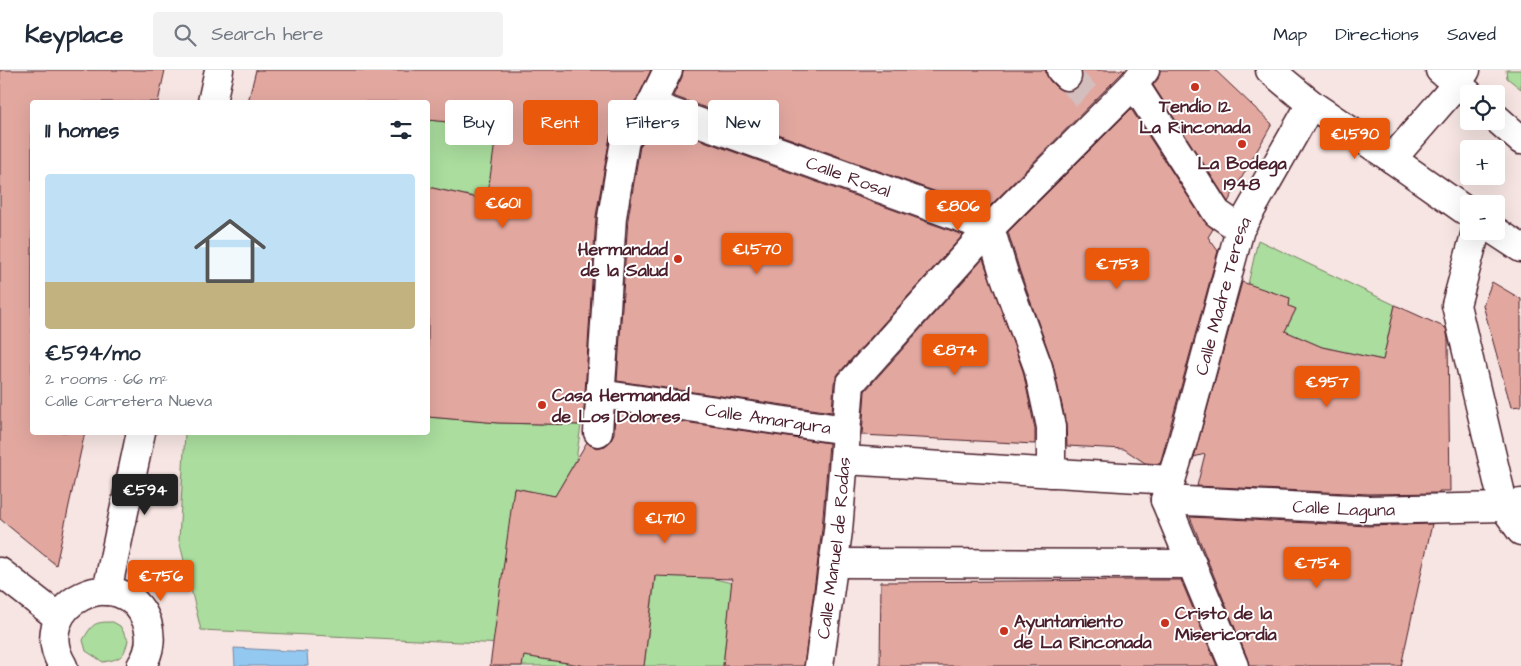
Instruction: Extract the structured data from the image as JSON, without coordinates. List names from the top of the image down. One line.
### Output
{"streets":{"street":["Calle Rosal","Calle Madre Teresa","Calle Amargura","Calle Laguna","Calle Manuel de Rodas"]},"crossings":[["Calle Rosal","Calle Manuel de Rodas"],["Calle Madre Teresa","Calle Laguna"],["Calle Amargura","Calle Manuel de Rodas"],["Calle Laguna","Calle Manuel de Rodas"]],"places":["Tendío 12 La Rinconada","La Bodega 1948","Hermandad de la Salud","Casa Hermandad de Los Dolores","Cristo de la Misericordia","Ayuntamiento de La Rinconada"],"page":{"header":"Keyplace","search":"Search here","nav":["Map","Directions","Saved"],"map_buttons":["+","−"],"chip":["Buy","Rent","Filters","New"],"heading":"11 homes","price":["€1,590","€601","€806","€1,570","€753","€874","€957","€594","€1,710","€754","€756"],"list":[{"name":"€594/mo","note":"2 rooms · 66 m² · Calle Carretera Nueva"}]}}
